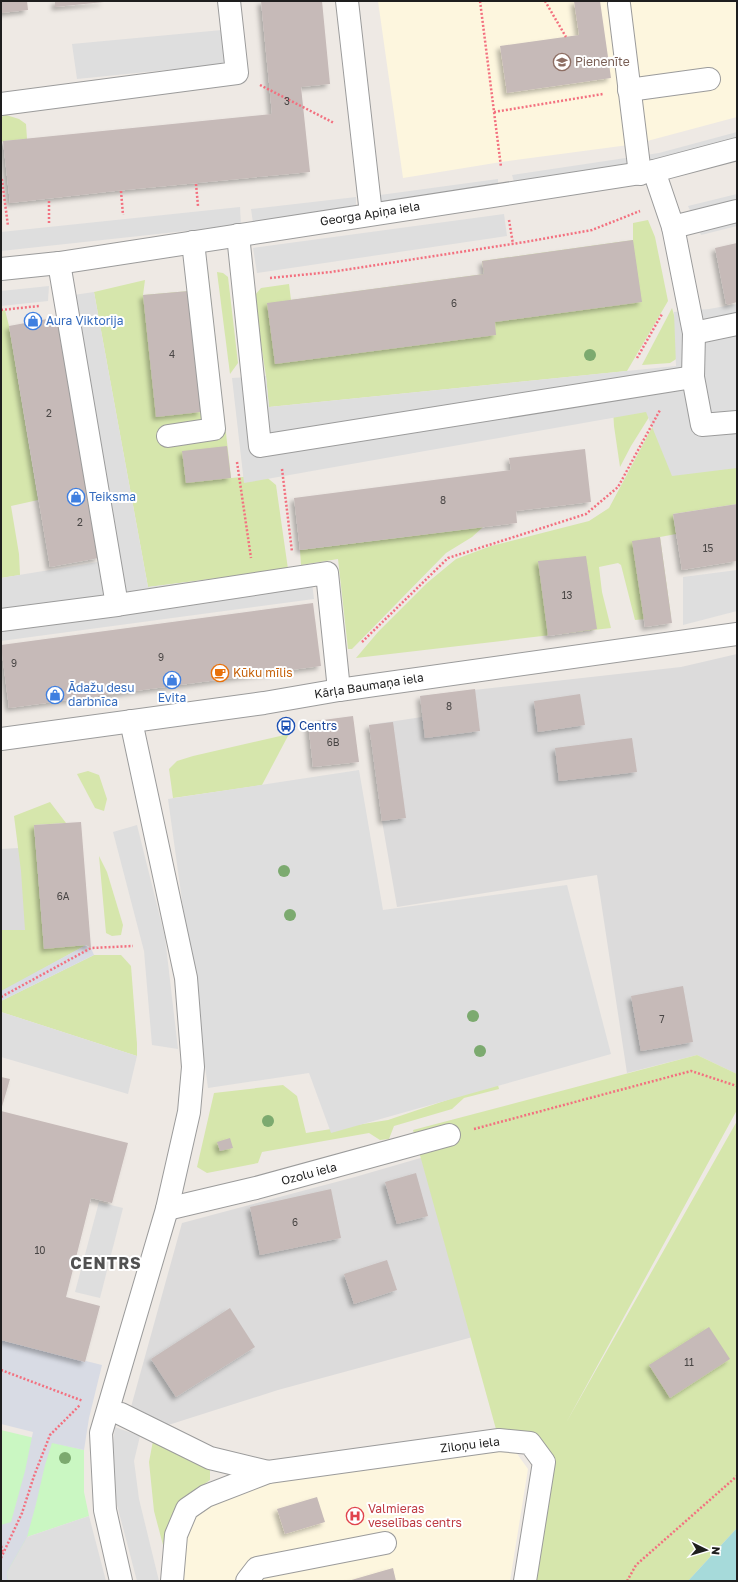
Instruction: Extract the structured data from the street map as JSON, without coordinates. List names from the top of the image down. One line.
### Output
{"streets":{"street":["Georga Apiņa iela","Kārļa Baumaņa iela","Ozolu iela","Ziloņu iela"]},"districts":["CENTRS"],"places":{"school or university":["Pienenīte"],"shop":["Aura Viktorija","Teiksma","Evita","Ādažu desu darbnīca"],"cafe":["Kūku mīlis"],"bus stop":["Centrs"],"hospital":["Valmieras veselības centrs"]},"house_numbers":["3","6","4","2","8","2","15","13","9","9","8","6B","6A","7","6","10","11"],"north":"right"}
